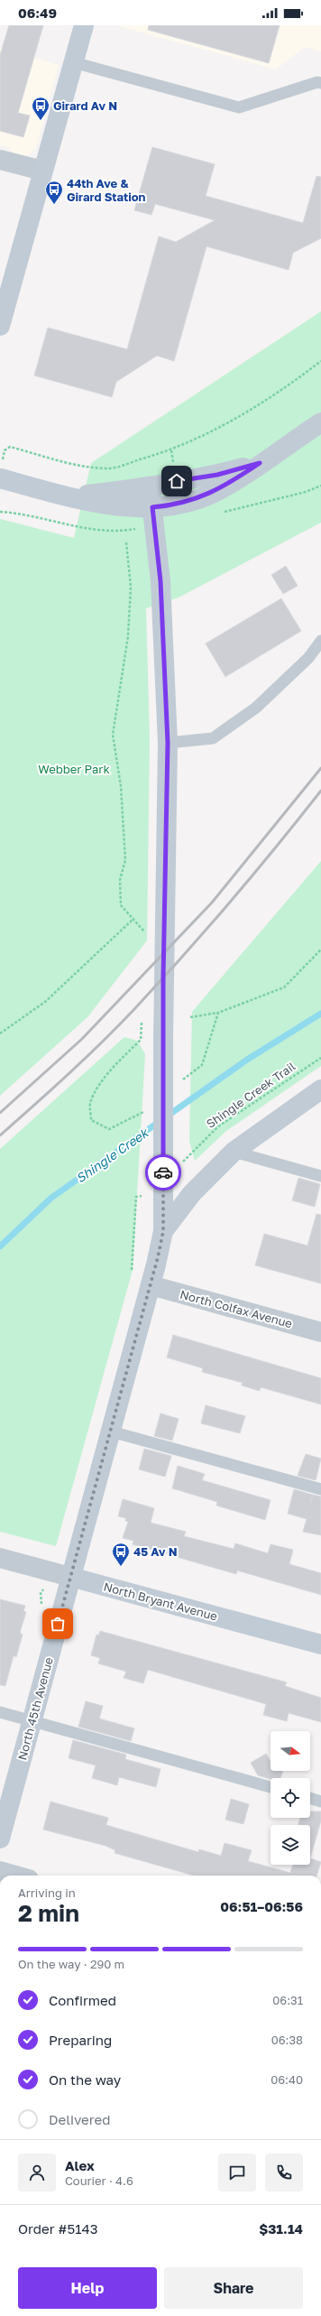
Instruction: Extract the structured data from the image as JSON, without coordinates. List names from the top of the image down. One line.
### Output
{"streets":{"street":["North Colfax Avenue","North Bryant Avenue","North 45th Avenue"],"path":["Shingle Creek Trail"]},"crossings":[["Shingle Creek Trail","North 45th Avenue"],["North Colfax Avenue","North 45th Avenue"],["North Bryant Avenue","North 45th Avenue"]],"water":["Shingle Creek"],"parks":["Webber Park"],"places":{"bus stop":["Girard Av N","44th Ave & Girard Station","45 Av N"]},"north":"right","page":{"status":"06:49","heading":["2 min","Arriving in","06:51–06:56"],"panel":["Alex","Courier · 4.6","Order #5143","$31.14"],"bar":"On the way · 290 m","list":[["Confirmed","06:31"],["Preparing","06:38"],["On the way","06:40"],"Delivered"],"buttons":["Help","Share"]}}
